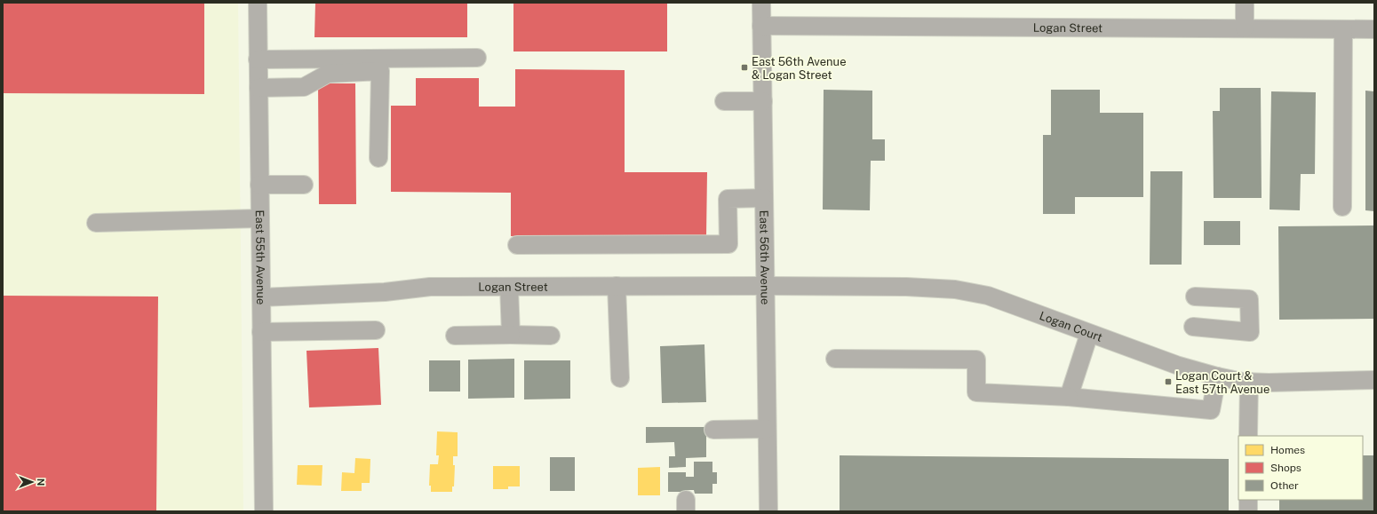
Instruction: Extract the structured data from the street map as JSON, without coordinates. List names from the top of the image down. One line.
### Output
{"streets":{"street":["Logan Street","East 55th Avenue","East 56th Avenue","Logan Court"]},"crossings":[["Logan Street","East 55th Avenue"],["Logan Street","East 56th Avenue"],["Logan Street","Logan Court"],["East 56th Avenue","Logan Court"]],"places":{"transit":["East 56th Avenue & Logan Street","Logan Court & East 57th Avenue"]},"legend":["Homes","Shops","Other"],"north":"right"}
